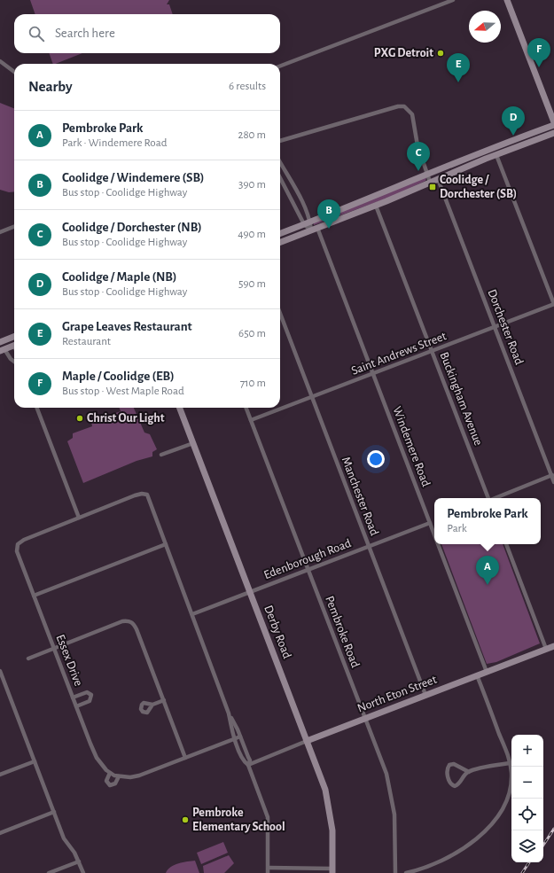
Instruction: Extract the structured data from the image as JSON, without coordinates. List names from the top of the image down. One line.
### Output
{"streets":{"street":["Dorchester Road","Saint Andrews Street","Buckingham Avenue","Windemere Road","Manchester Road","Edenborough Road","Derby Road","Pembroke Road","Essex Drive","North Eton Street"]},"crossings":[["Dorchester Road","Saint Andrews Street"],["Saint Andrews Street","Buckingham Avenue"],["Saint Andrews Street","Windemere Road"],["Saint Andrews Street","Manchester Road"],["Saint Andrews Street","Pembroke Road"],["Windemere Road","Edenborough Road"],["Windemere Road","North Eton Street"],["Manchester Road","Edenborough Road"],["Manchester Road","North Eton Street"],["Edenborough Road","Derby Road"],["Edenborough Road","Pembroke Road"],["Derby Road","North Eton Street"],["Pembroke Road","North Eton Street"]],"places":{"other":["PXG Detroit","Christ Our Light","Pembroke Elementary School"],"transit":["Coolidge / Dorchester (SB)"]},"north":"left","page":{"search":"Search here","pins":["F","E","D","C","B","A"],"heading":["Nearby","6 results"],"list":[{"mark":"A","name":"Pembroke Park","note":"Park · Windemere Road","value":"280 m"},{"mark":"B","name":"Coolidge / Windemere (SB)","note":"Bus stop · Coolidge Highway","value":"390 m"},{"mark":"C","name":"Coolidge / Dorchester (NB)","note":"Bus stop · Coolidge Highway","value":"490 m"},{"mark":"D","name":"Coolidge / Maple (NB)","note":"Bus stop · Coolidge Highway","value":"590 m"},{"mark":"E","name":"Grape Leaves Restaurant","note":"Restaurant","value":"650 m"},{"mark":"F","name":"Maple / Coolidge (EB)","note":"Bus stop · West Maple Road","value":"710 m"}],"popup":["Pembroke Park","Park"],"map_buttons":["+","−"]}}
